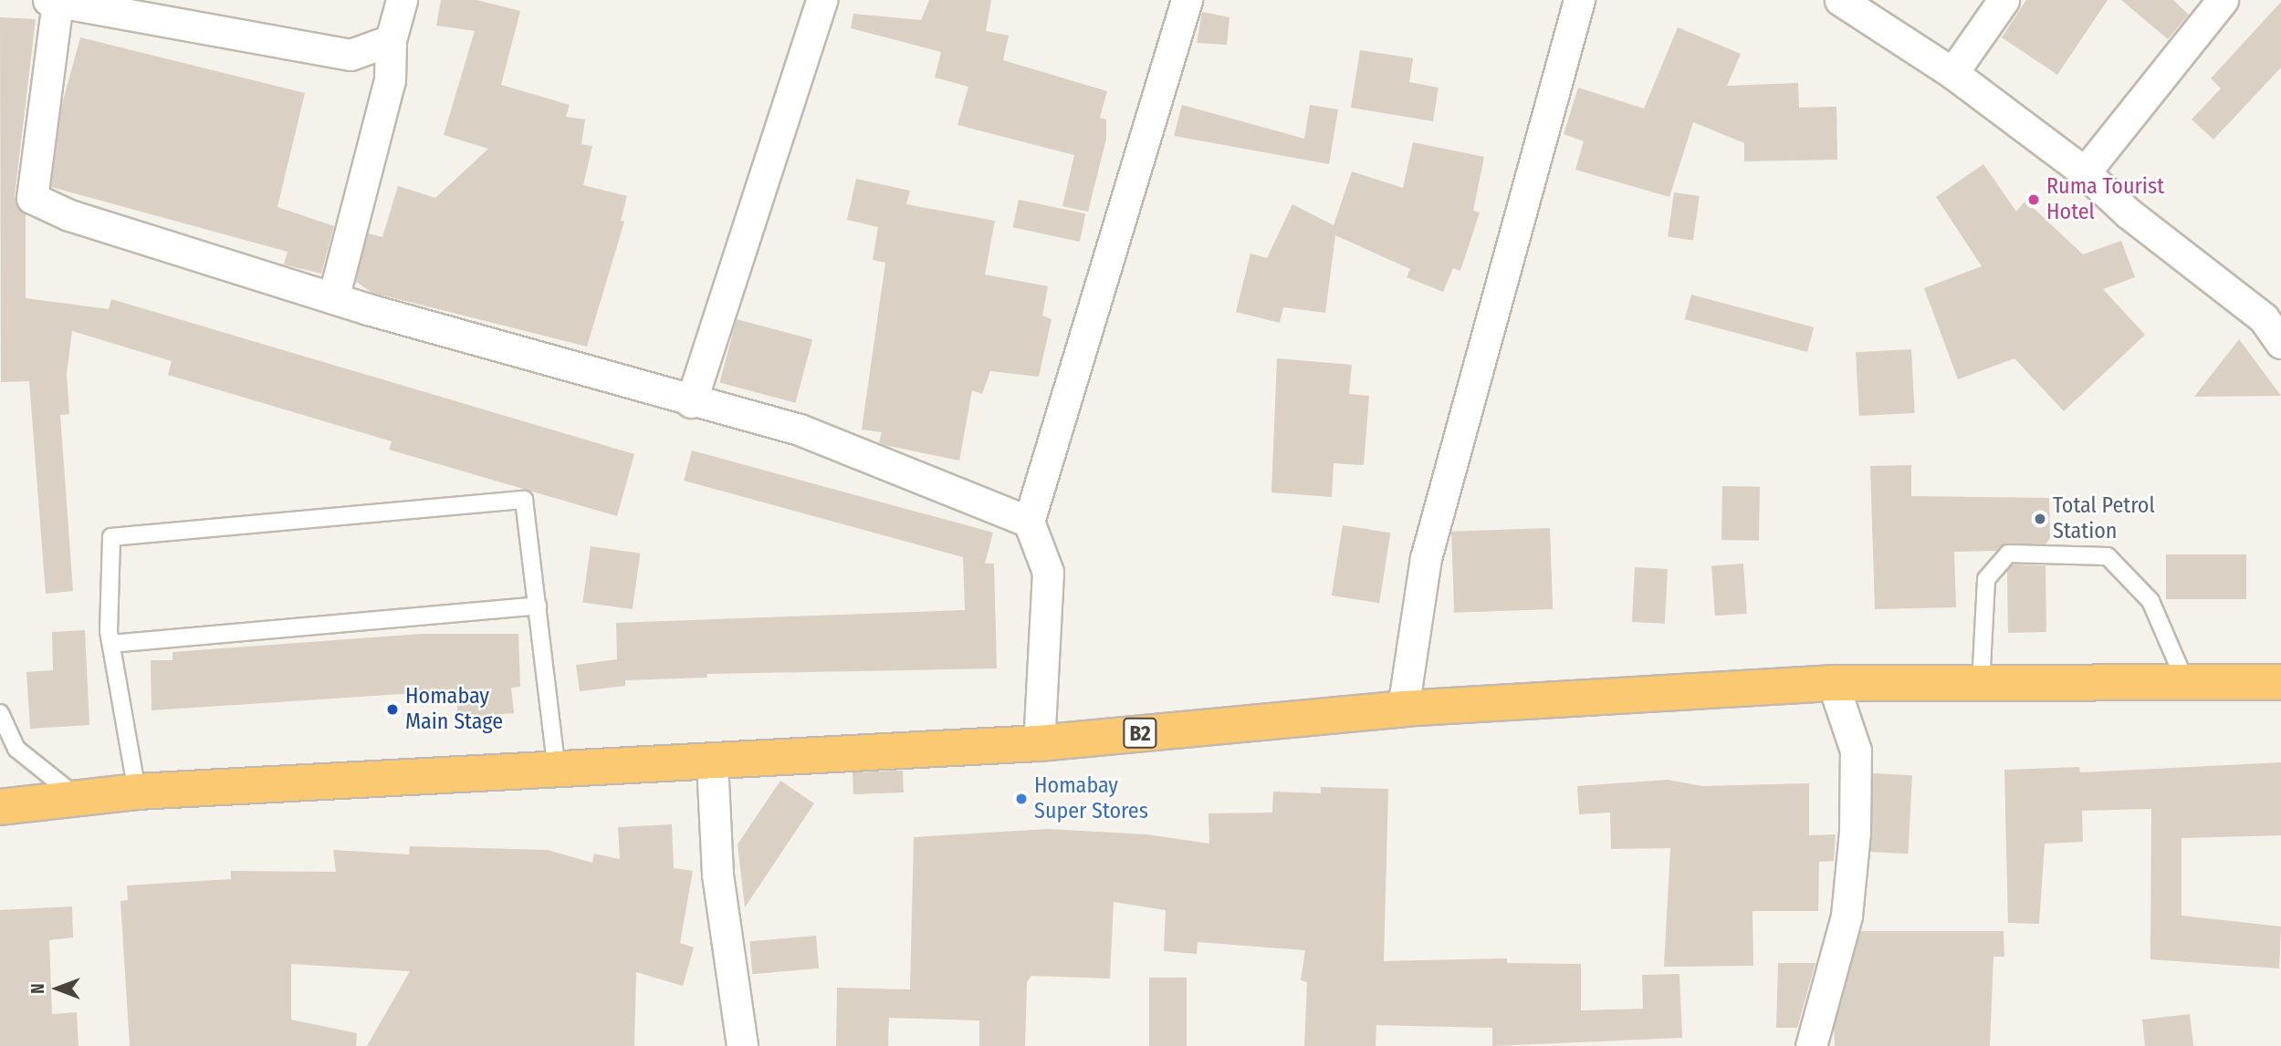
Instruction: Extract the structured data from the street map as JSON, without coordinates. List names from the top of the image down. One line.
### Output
{"streets":{"highway":["B2"]},"places":["Ruma Tourist Hotel","Total Petrol Station","Homabay Main Stage","Homabay Super Stores"],"north":"left"}
